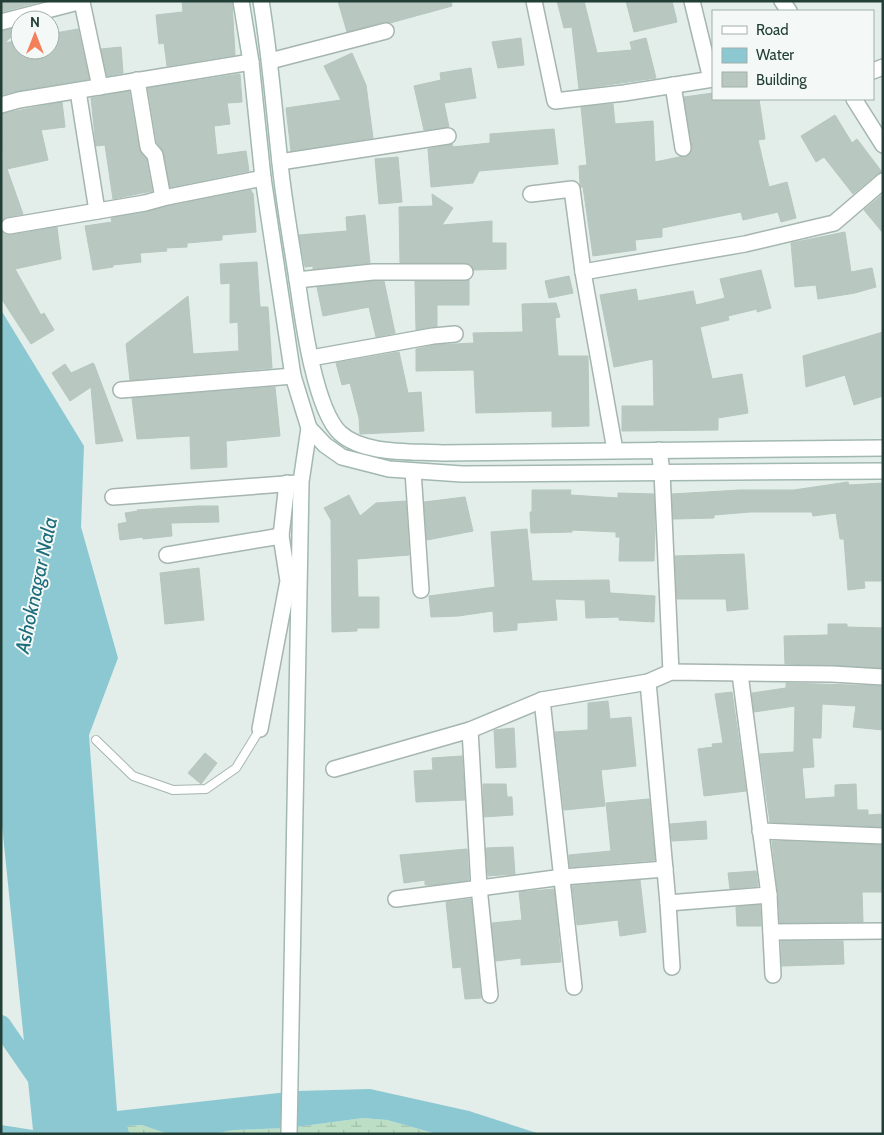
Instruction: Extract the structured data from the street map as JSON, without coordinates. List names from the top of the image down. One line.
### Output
{"water":["Ashoknagar Nala"],"legend":["Road","Water","Building"],"north":"top"}
